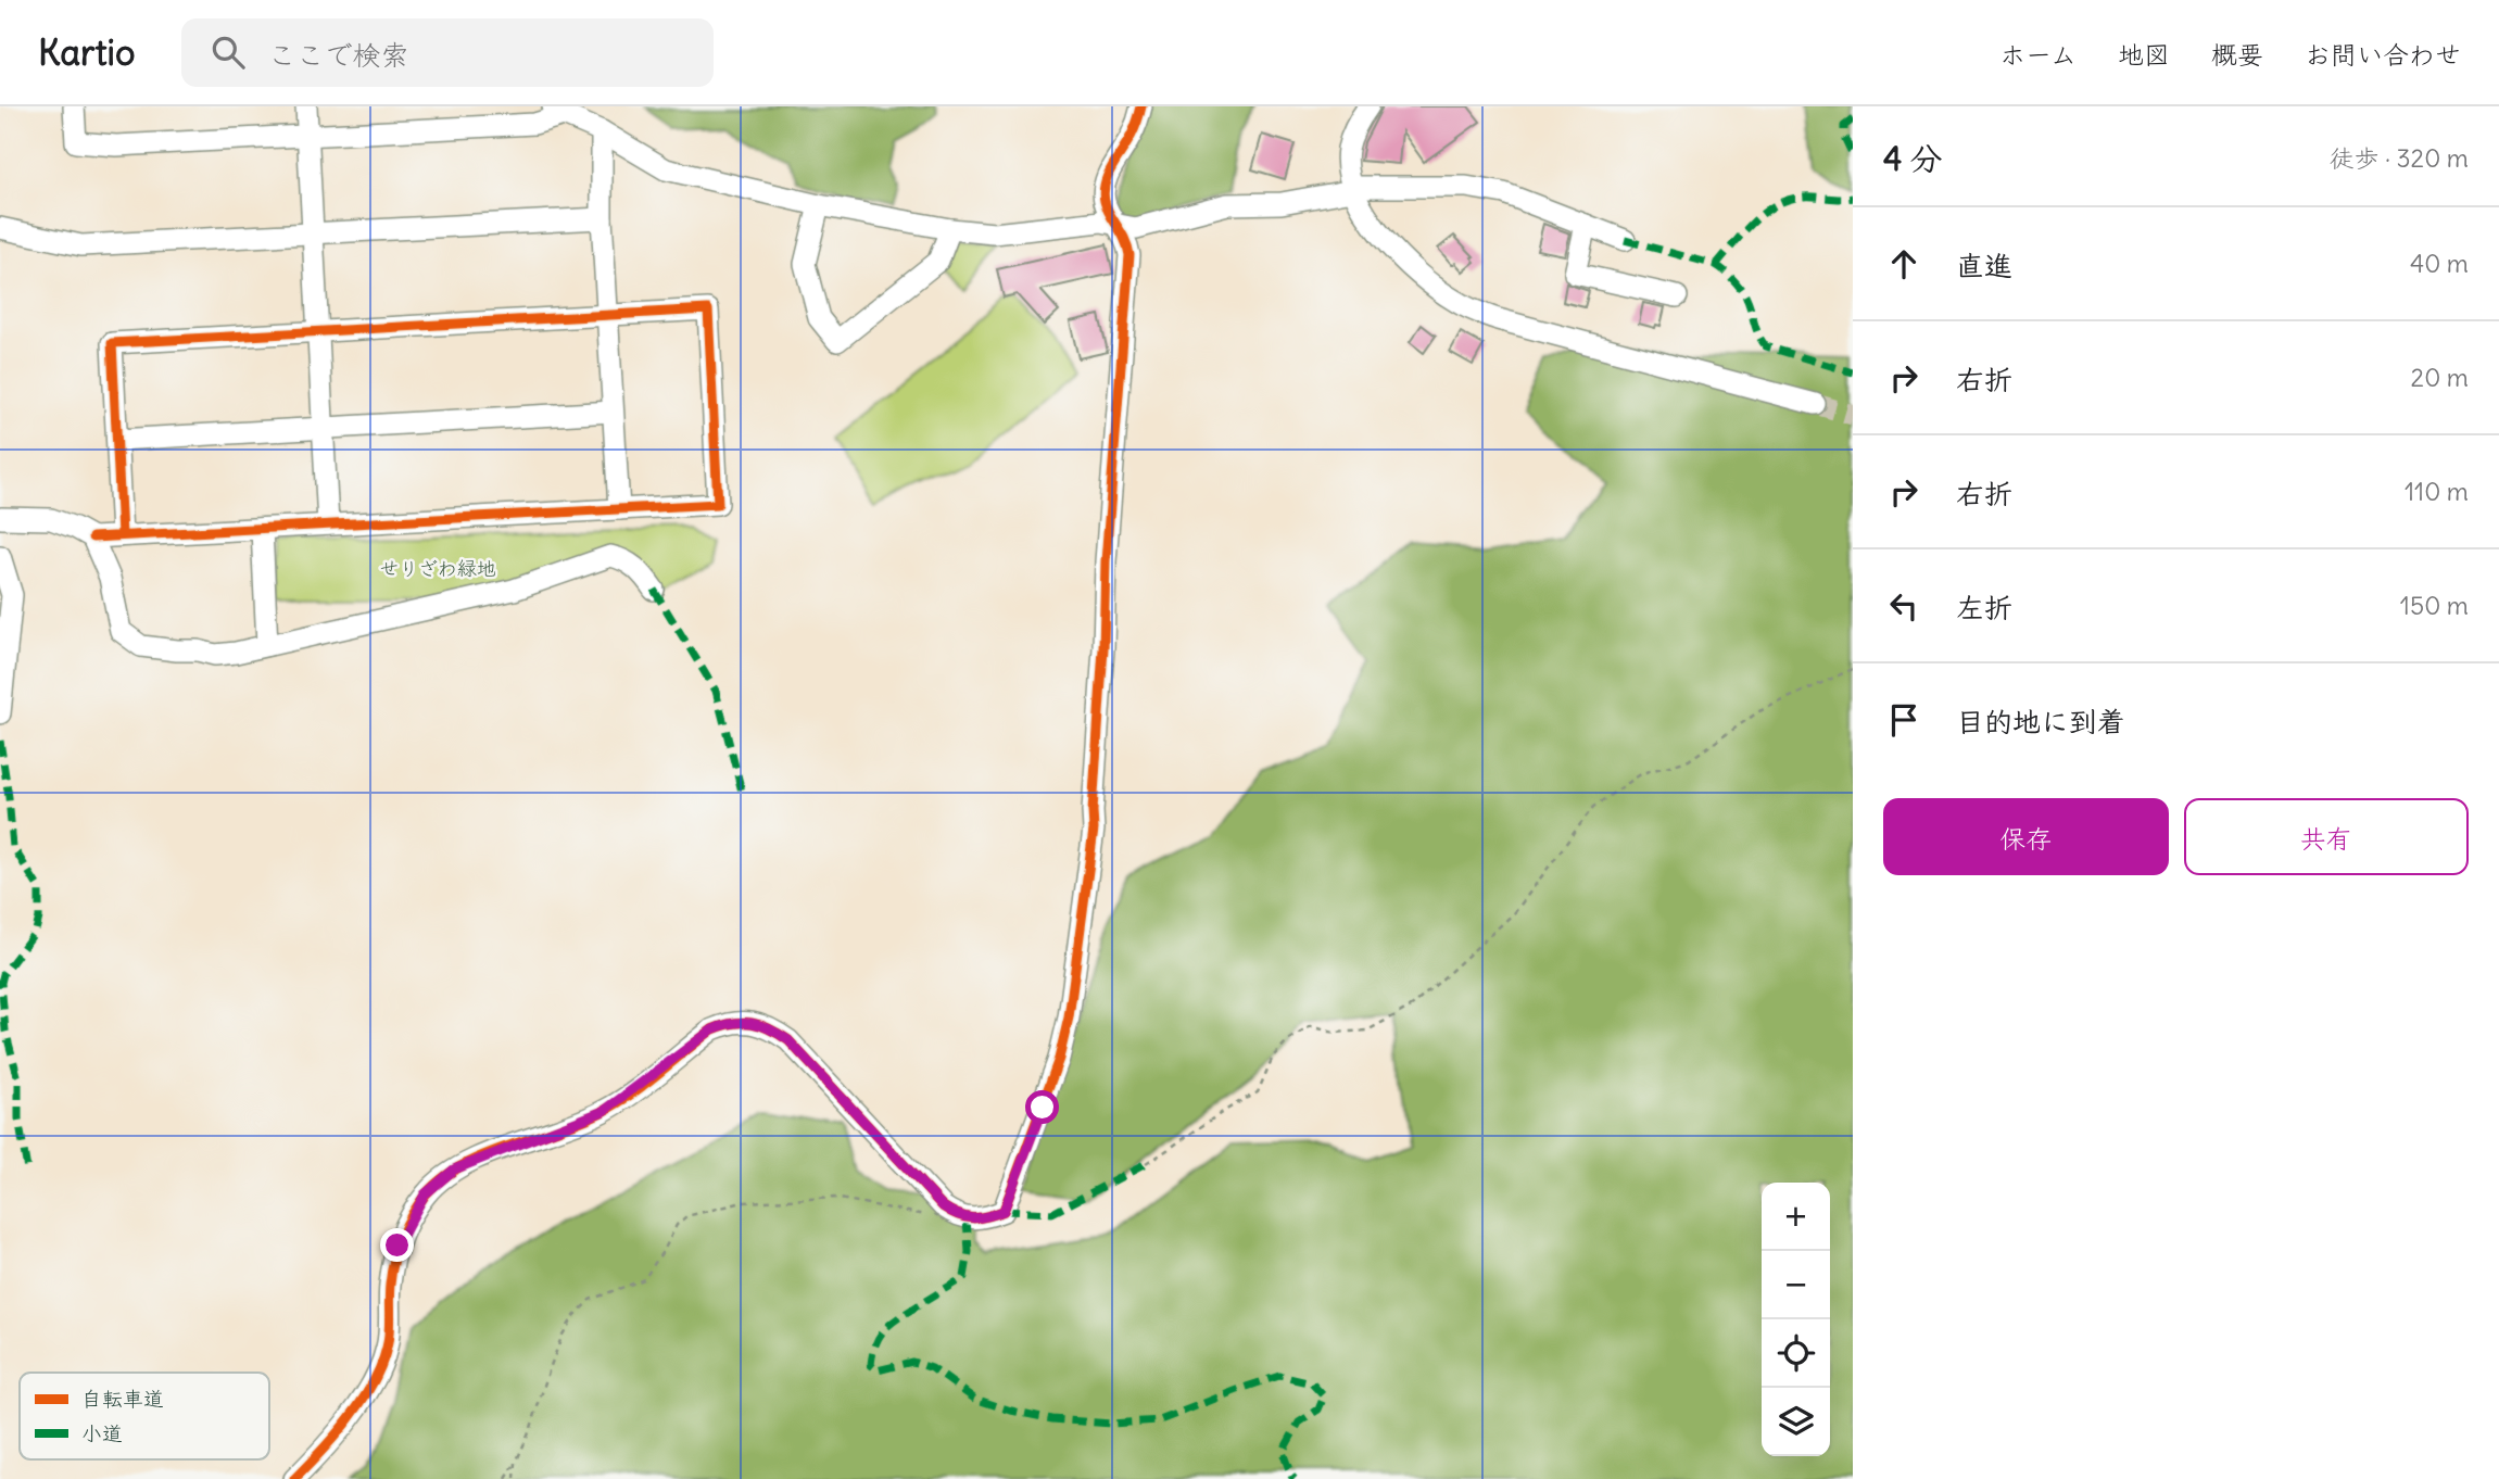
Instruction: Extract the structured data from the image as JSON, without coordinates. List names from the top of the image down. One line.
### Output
{"parks":["せりざわ緑地"],"legend":["自転車道","小道"],"page":{"header":"Kartio","search":"ここで検索","nav":["ホーム","地図","概要","お問い合わせ"],"heading":["4 分","徒歩 · 320 m"],"list":[["直進","40 m"],["右折","20 m"],["右折","110 m"],["左折","150 m"],"目的地に到着"],"buttons":["保存","共有"],"map_buttons":["+","−"]}}
